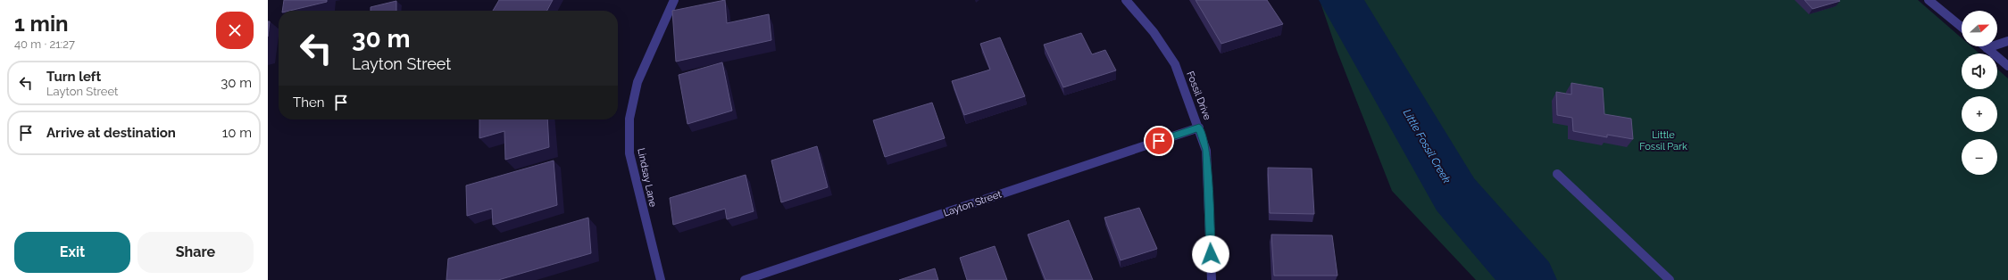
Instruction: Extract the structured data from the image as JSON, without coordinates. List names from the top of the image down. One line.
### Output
{"streets":{"street":["Fossil Drive","Lindsay Lane","Layton Street"]},"crossings":[["Fossil Drive","Layton Street"]],"water":["Little Fossil Creek"],"parks":["Little Fossil Park"],"north":"right","page":{"heading":["1 min","40 m · 21:27"],"map_buttons":["+","−"],"turn":["30 m","Layton Street"],"list":[{"name":"Turn left","note":"Layton Street","value":"30 m"},{"name":"Arrive at destination","value":"10 m"}],"then":"Then","buttons":["Exit","Share"]}}
